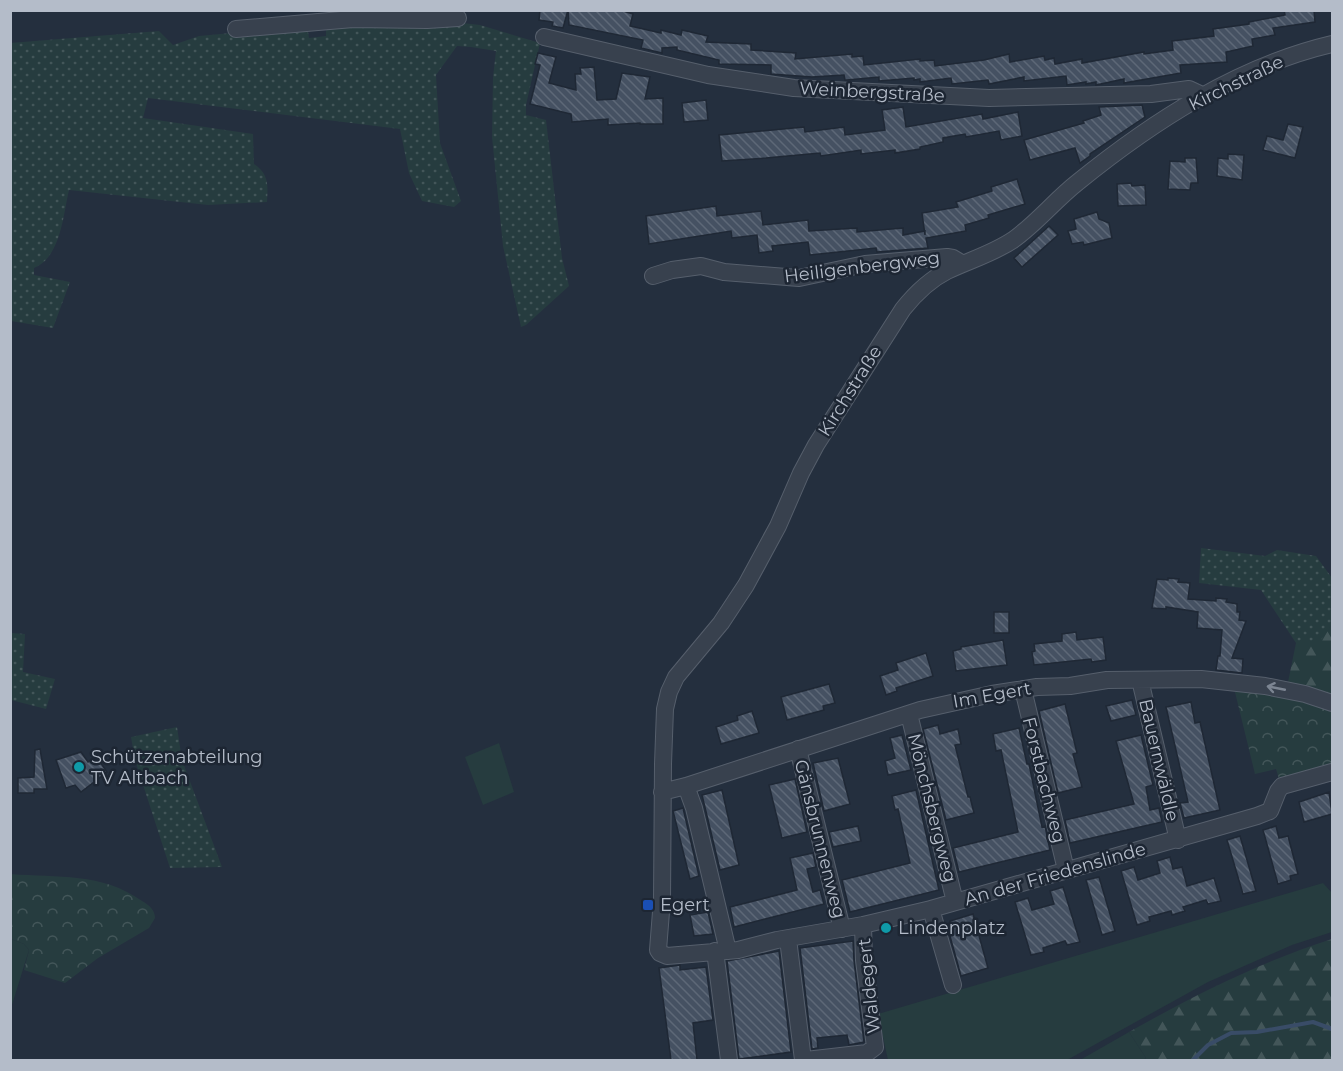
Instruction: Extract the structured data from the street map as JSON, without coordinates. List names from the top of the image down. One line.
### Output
{"streets":{"street":["Kirchstraße","Weinbergstraße","Heiligenbergweg","Im Egert","Bauernwäldle","Forstbachweg","Mönchsbergweg","Gänsbrunnenweg","An der Friedenslinde","Waldegert"]},"crossings":[["Kirchstraße","Weinbergstraße"],["Kirchstraße","Heiligenbergweg"],["Kirchstraße","Im Egert"],["Kirchstraße","An der Friedenslinde"],["Im Egert","Bauernwäldle"],["Im Egert","Forstbachweg"],["Im Egert","Mönchsbergweg"],["Im Egert","Gänsbrunnenweg"],["Bauernwäldle","An der Friedenslinde"],["Forstbachweg","An der Friedenslinde"],["Mönchsbergweg","An der Friedenslinde"],["Gänsbrunnenweg","An der Friedenslinde"],["An der Friedenslinde","Waldegert"]],"places":{"other":["Schützenabteilung TV Altbach","Lindenplatz"],"transit":["Egert"]}}
